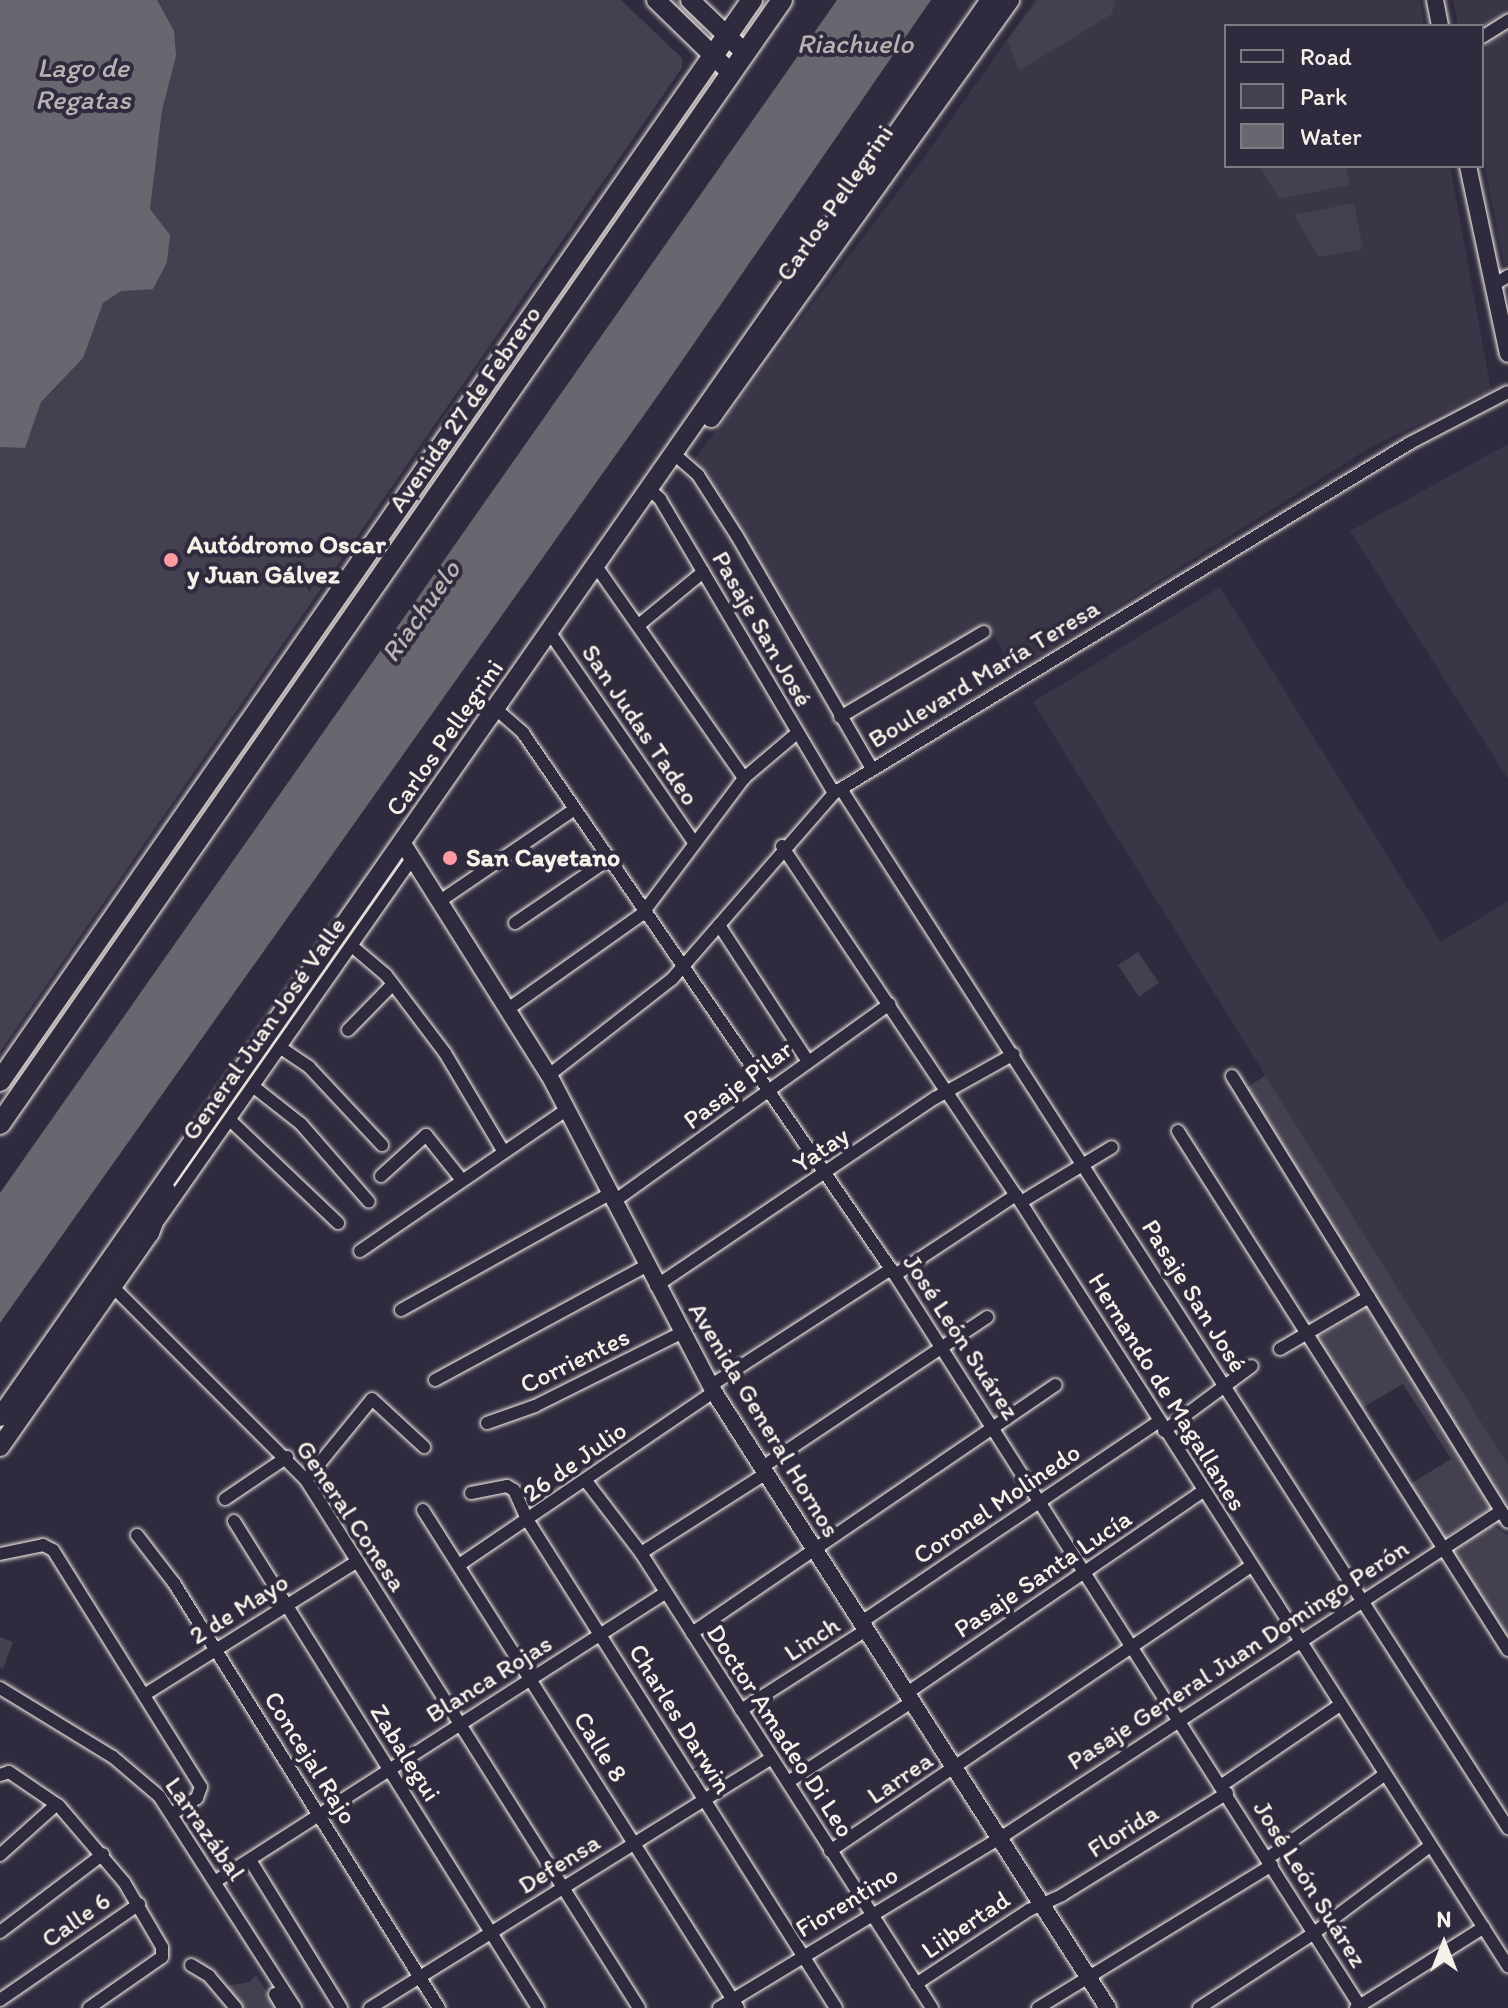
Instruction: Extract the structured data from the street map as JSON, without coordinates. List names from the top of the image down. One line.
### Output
{"streets":{"main road":["Carlos Pellegrini","Avenida 27 de Febrero","General Juan José Valle"],"street":["Pasaje San José","Boulevard María Teresa","San Judas Tadeo","Pasaje Pilar","Yatay","José León Suárez","Corrientes","Hernando de Magallanes","Avenida General Hornos","26 de Julio","Coronel Molinedo","General Conesa","Pasaje Santa Lucía","2 de Mayo","Linch","Pasaje General Juan Domingo Perón","Blanca Rojas","Charles Darwin","Doctor Amadeo Di Leo","Calle 8","Zabalegui","Concejal Rajo","Larrea","Larrazábal","Florida","Defensa","Fiorentino","Calle 6","Liibertad"]},"crossings":[["Carlos Pellegrini","Pasaje San José"],["Carlos Pellegrini","San Judas Tadeo"],["Carlos Pellegrini","General Juan José Valle"],["Carlos Pellegrini","José León Suárez"],["Carlos Pellegrini","Avenida General Hornos"],["Pasaje San José","Boulevard María Teresa"],["Pasaje San José","Yatay"],["Pasaje San José","26 de Julio"],["Pasaje San José","Coronel Molinedo"],["Pasaje San José","Pasaje General Juan Domingo Perón"],["Boulevard María Teresa","José León Suárez"],["Boulevard María Teresa","Hernando de Magallanes"],["Boulevard María Teresa","Avenida General Hornos"],["General Juan José Valle","Avenida General Hornos"],["General Juan José Valle","General Conesa"],["Pasaje Pilar","José León Suárez"],["Pasaje Pilar","Hernando de Magallanes"],["Pasaje Pilar","Avenida General Hornos"],["Yatay","José León Suárez"],["Yatay","Hernando de Magallanes"],["Yatay","Avenida General Hornos"],["José León Suárez","26 de Julio"],["José León Suárez","Coronel Molinedo"],["José León Suárez","Pasaje Santa Lucía"],["José León Suárez","Pasaje General Juan Domingo Perón"],["José León Suárez","Larrea"],["José León Suárez","Florida"],["Corrientes","Avenida General Hornos"],["Hernando de Magallanes","26 de Julio"],["Hernando de Magallanes","Coronel Molinedo"],["Hernando de Magallanes","Pasaje Santa Lucía"],["Hernando de Magallanes","Pasaje General Juan Domingo Perón"],["Hernando de Magallanes","Larrea"],["Hernando de Magallanes","Florida"],["Avenida General Hornos","26 de Julio"],["Avenida General Hornos","Coronel Molinedo"],["Avenida General Hornos","Pasaje Santa Lucía"],["Avenida General Hornos","Linch"],["Avenida General Hornos","Pasaje General Juan Domingo Perón"],["Avenida General Hornos","Larrea"],["Avenida General Hornos","Florida"],["Avenida General Hornos","Fiorentino"],["Avenida General Hornos","Liibertad"],["26 de Julio","Charles Darwin"],["26 de Julio","Doctor Amadeo Di Leo"],["26 de Julio","Calle 8"],["Coronel Molinedo","Linch"],["General Conesa","2 de Mayo"],["General Conesa","Blanca Rojas"],["General Conesa","Defensa"],["Pasaje Santa Lucía","Doctor Amadeo Di Leo"],["2 de Mayo","Zabalegui"],["2 de Mayo","Concejal Rajo"],["Linch","Doctor Amadeo Di Leo"],["Pasaje General Juan Domingo Perón","Fiorentino"],["Blanca Rojas","Charles Darwin"],["Blanca Rojas","Doctor Amadeo Di Leo"],["Blanca Rojas","Calle 8"],["Blanca Rojas","Zabalegui"],["Blanca Rojas","Concejal Rajo"],["Blanca Rojas","Larrazábal"],["Charles Darwin","Defensa"],["Charles Darwin","Fiorentino"],["Doctor Amadeo Di Leo","Larrea"],["Doctor Amadeo Di Leo","Defensa"],["Doctor Amadeo Di Leo","Fiorentino"],["Doctor Amadeo Di Leo","Liibertad"],["Calle 8","Defensa"],["Calle 8","Fiorentino"],["Zabalegui","Defensa"],["Concejal Rajo","Defensa"],["Florida","Liibertad"]],"water":["Riachuelo","Lago de Regatas"],"places":["Autódromo Oscar y Juan Gálvez","San Cayetano"],"legend":["Road","Park","Water"],"north":"top"}
